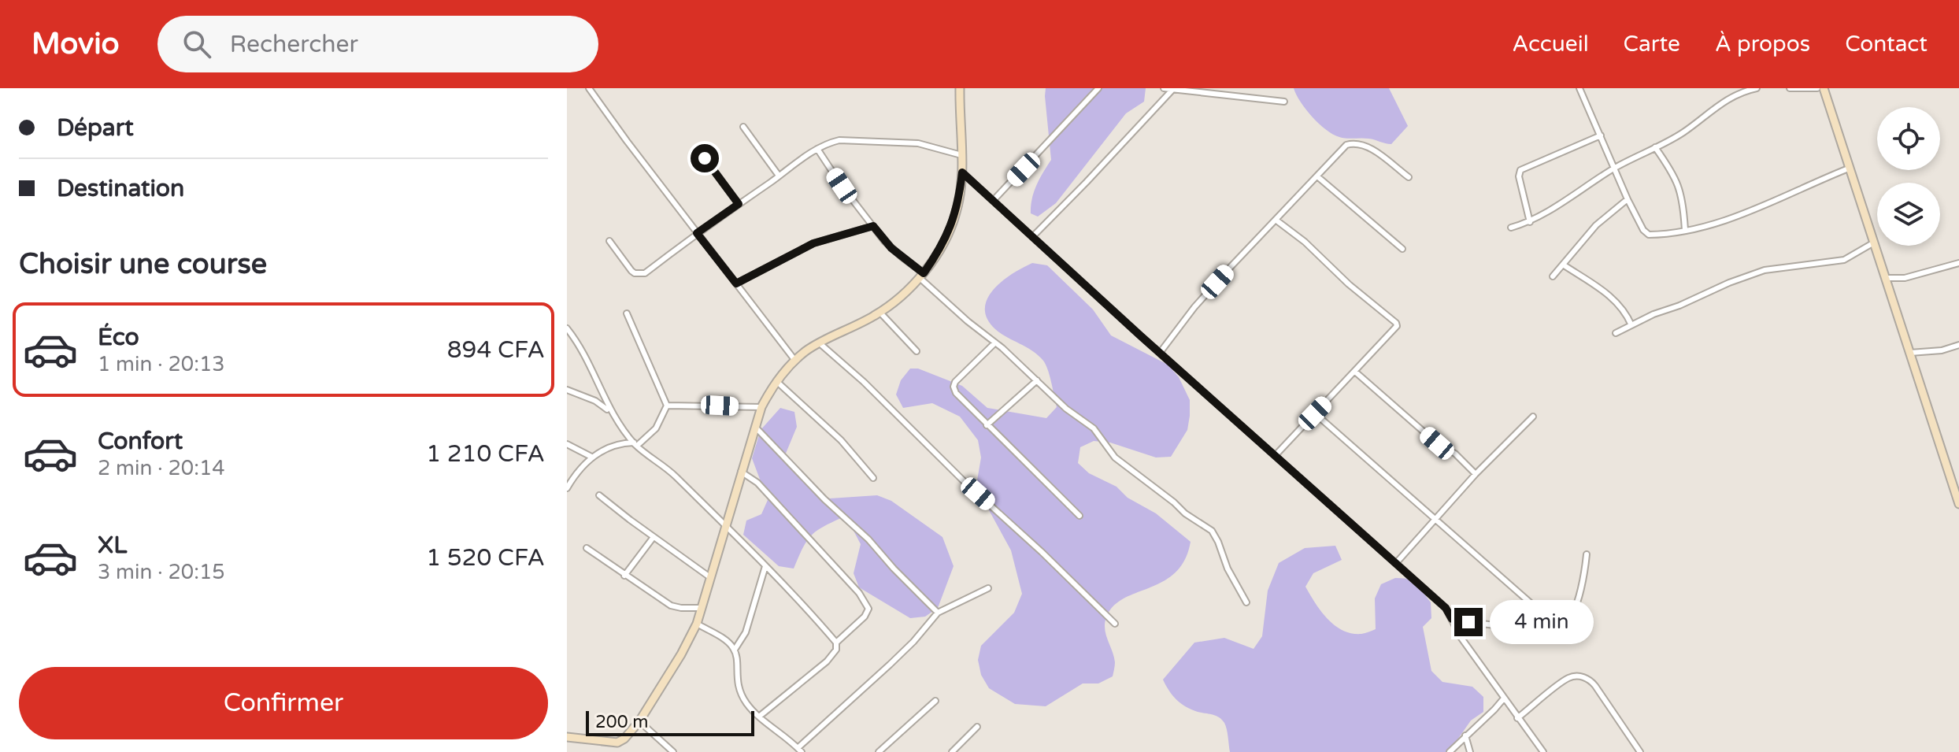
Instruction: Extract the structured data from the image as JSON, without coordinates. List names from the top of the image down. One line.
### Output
{"scale_bar":"200 m","page":{"header":"Movio","search":"Rechercher","nav":["Accueil","Carte","À propos","Contact"],"banner":["Départ","Destination"],"heading":"Choisir une course","list":[{"name":"Éco","note":"1 min · 20:13","value":"894 CFA"},{"name":"Confort","note":"2 min · 20:14","value":"1 210 CFA"},{"name":"XL","note":"3 min · 20:15","value":"1 520 CFA"}],"bubble":"4 min","buttons":"Confirmer","scale":"200 m"}}
